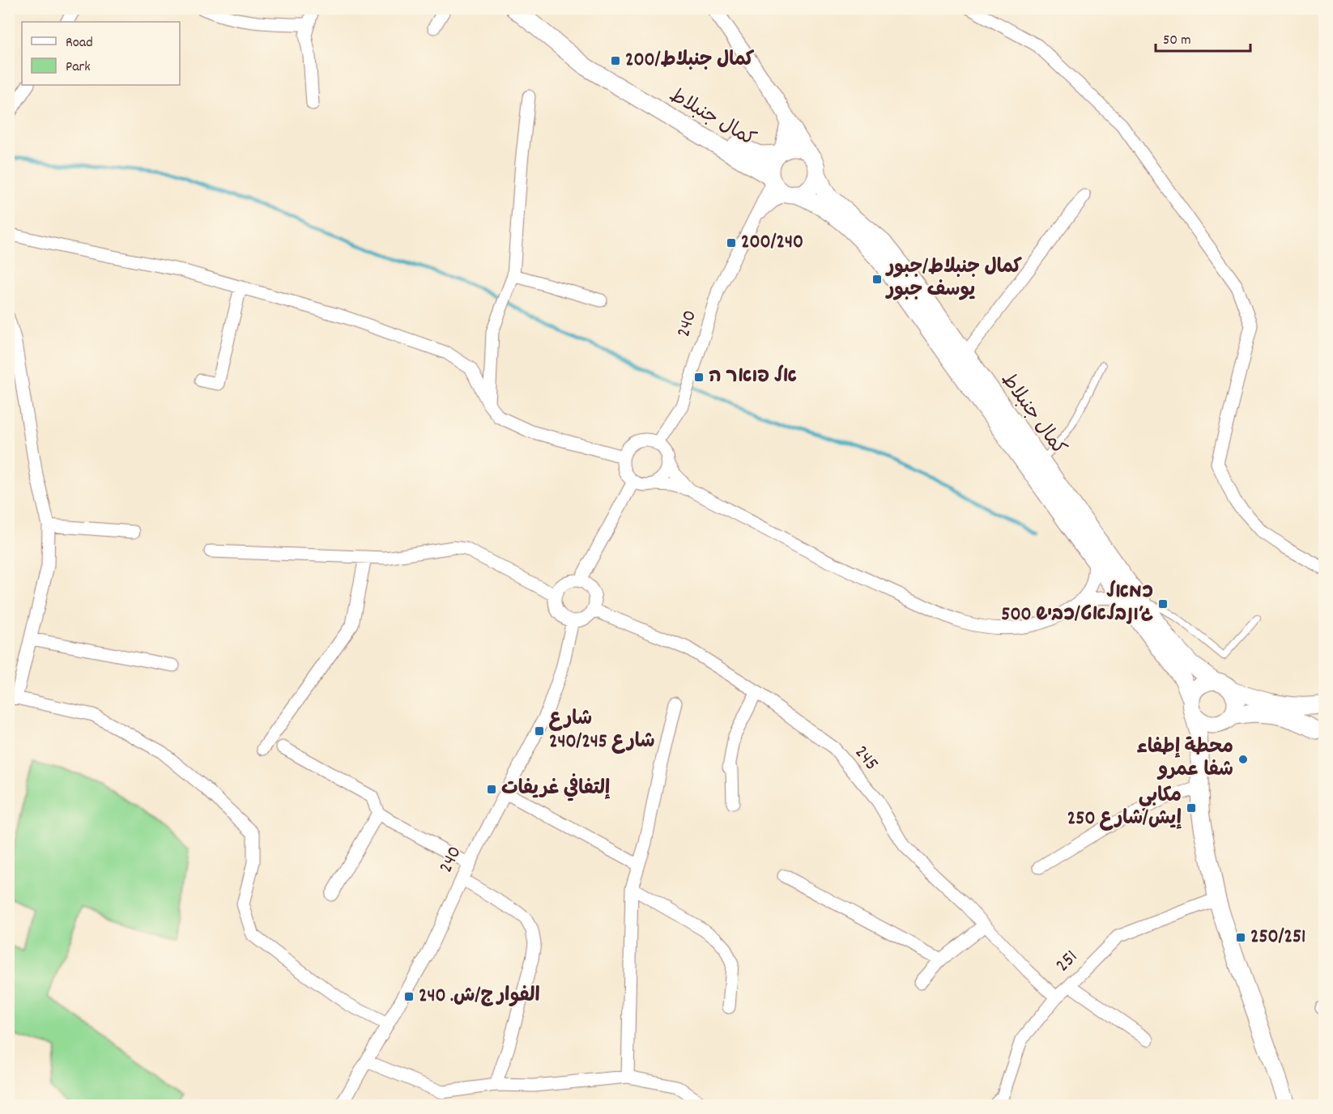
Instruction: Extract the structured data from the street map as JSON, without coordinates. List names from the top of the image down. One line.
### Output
{"streets":{"main road":["كمال جنبلاط"],"street":["240","245","251"]},"crossings":[["كمال جنبلاط","240"],["240","245"],["245","251"]],"places":{"transit":["200/كمال جنبلاط","200/240","كمال جنبلاط/جبور يوسف جبور","אל פואר ה","כמאל ג׳ונבלאט/כביש 500","شارع 240/شارع 245","إلتفافي غريفات","مكابي إيش/شارع 250","250/251","الفوار ج/ش. 240"],"other":["محطة إطفاء شفا عمرو"]},"legend":["Road","Park"],"scale_bar":"50 m"}
